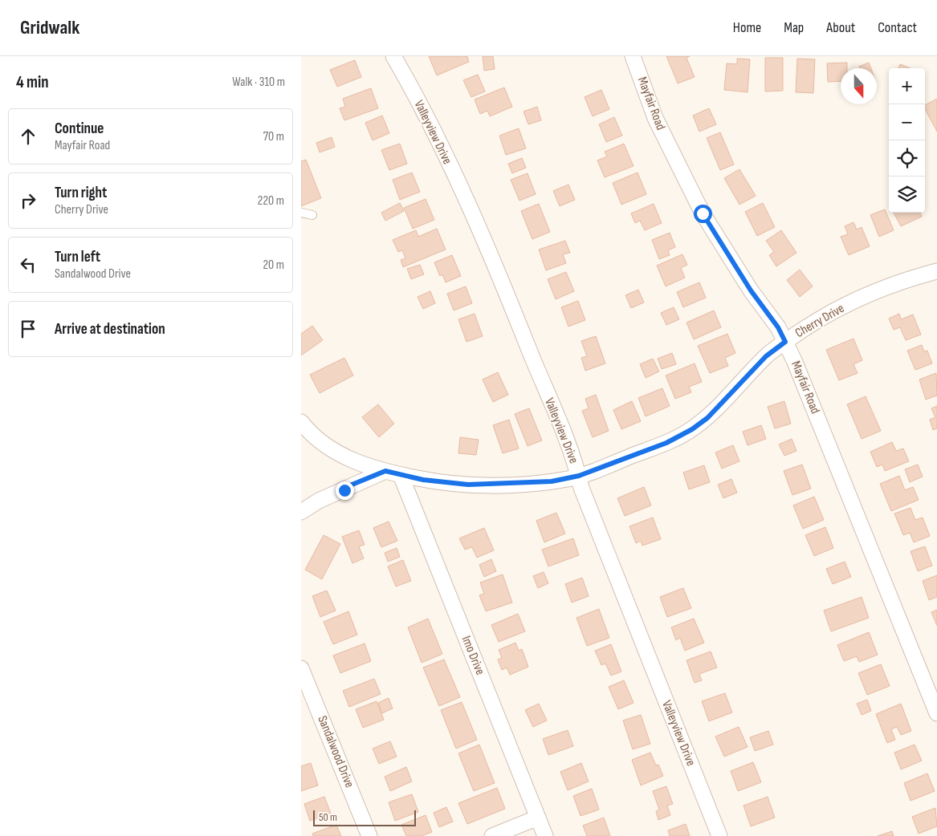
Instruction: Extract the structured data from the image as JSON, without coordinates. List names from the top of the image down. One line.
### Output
{"streets":{"street":["Mayfair Road","Valleyview Drive","Cherry Drive","Imo Drive","Sandalwood Drive"]},"crossings":[["Mayfair Road","Cherry Drive"],["Valleyview Drive","Cherry Drive"],["Cherry Drive","Imo Drive"]],"scale_bar":"50 m","north":"bottom","page":{"header":"Gridwalk","nav":["Home","Map","About","Contact"],"heading":["4 min","Walk · 310 m"],"map_buttons":["+","−"],"list":[["Continue","Mayfair Road","70 m"],["Turn right","Cherry Drive","220 m"],["Turn left","Sandalwood Drive","20 m"],"Arrive at destination"],"scale":"50 m"}}
